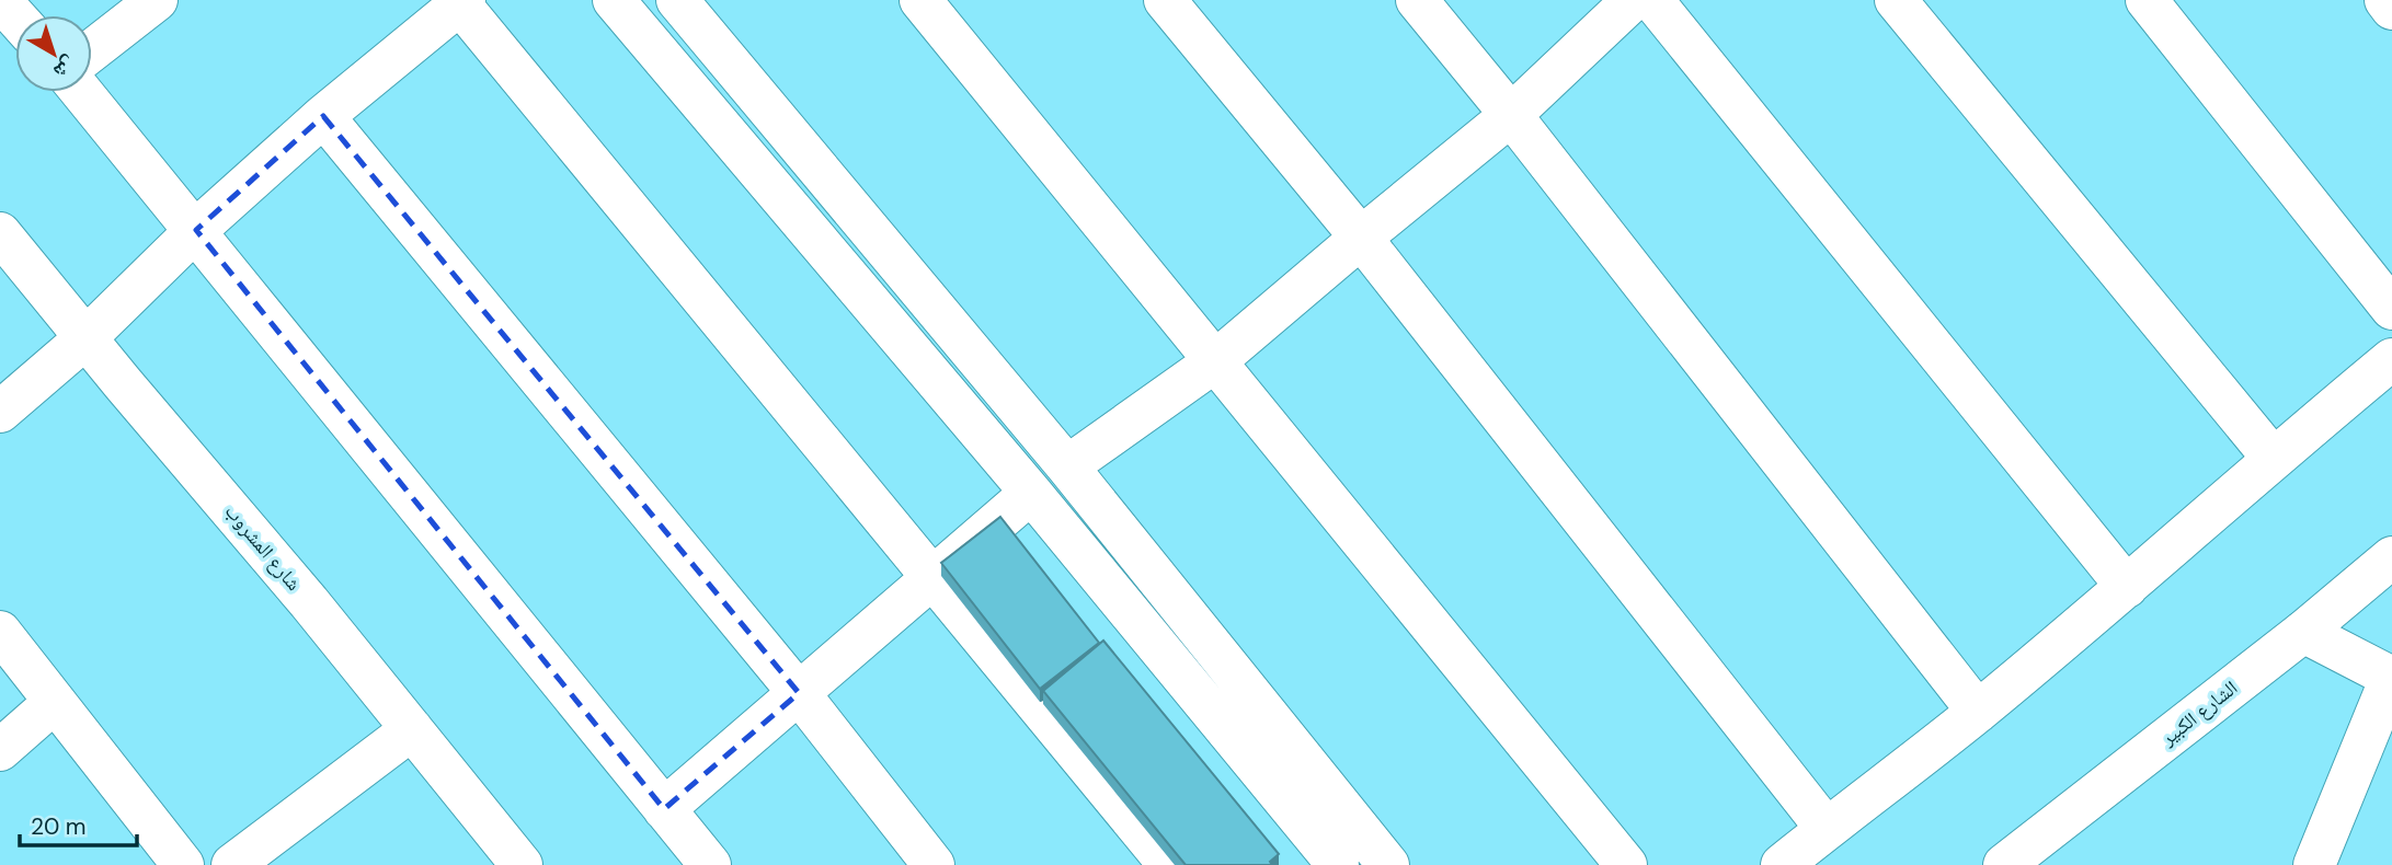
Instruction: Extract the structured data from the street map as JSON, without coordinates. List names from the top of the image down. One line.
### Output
{"streets":{"street":["شارع المشروب","الشارع الكبير"]},"scale_bar":"20 m","north":"bottom right"}
